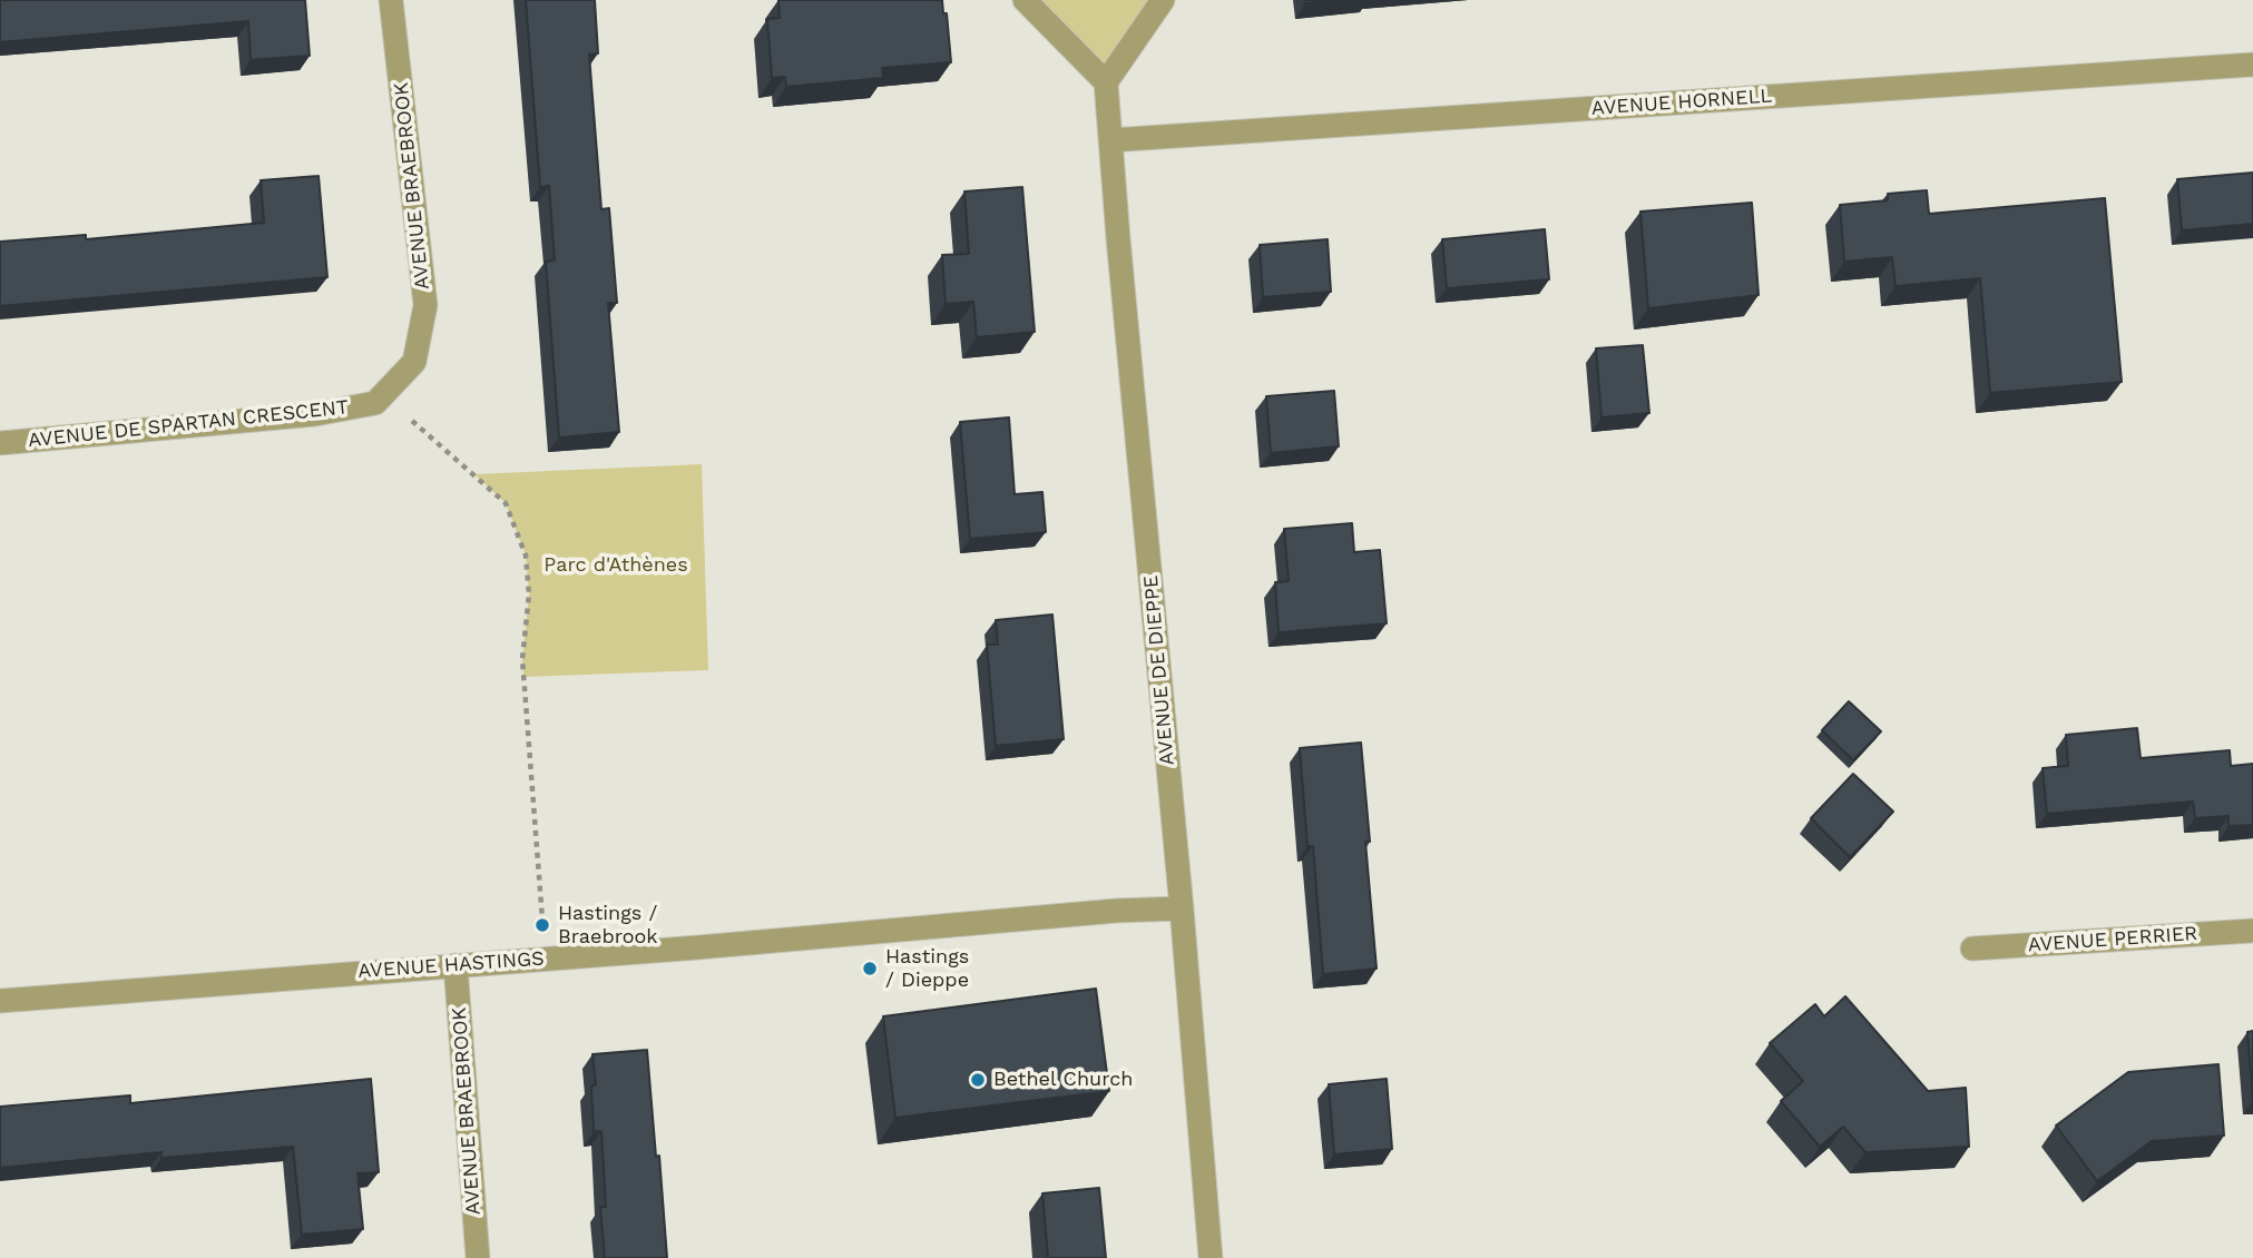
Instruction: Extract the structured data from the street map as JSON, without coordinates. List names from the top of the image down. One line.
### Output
{"streets":{"street":["AVENUE HORNELL","AVENUE BRAEBROOK","AVENUE DE SPARTAN CRESCENT","AVENUE DE DIEPPE","AVENUE PERRIER","AVENUE HASTINGS"]},"crossings":[["AVENUE HORNELL","AVENUE DE DIEPPE"],["AVENUE BRAEBROOK","AVENUE DE SPARTAN CRESCENT"],["AVENUE BRAEBROOK","AVENUE HASTINGS"],["AVENUE DE DIEPPE","AVENUE HASTINGS"]],"parks":["Parc d'Athènes"],"places":["Hastings / Braebrook","Hastings / Dieppe","Bethel Church"]}
